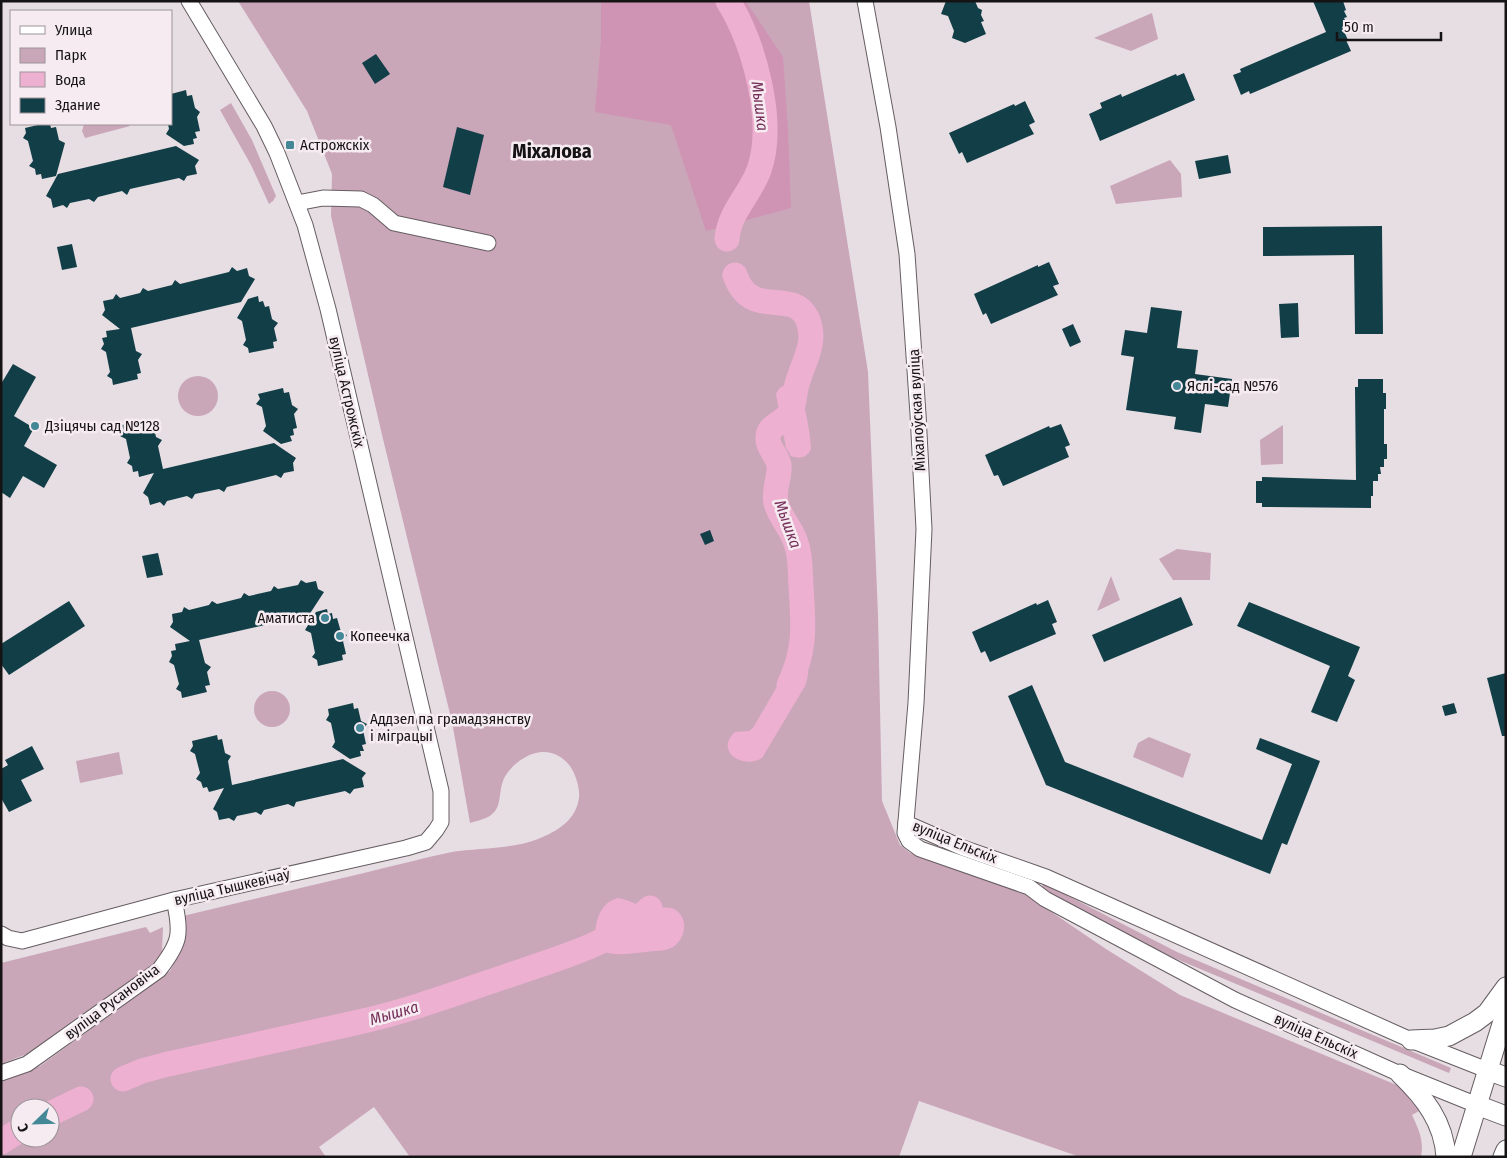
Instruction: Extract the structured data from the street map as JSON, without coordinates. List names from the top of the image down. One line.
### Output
{"streets":{"street":["вуліца Астрожскіх","Міхалоўская вуліца","вуліца Ельскіх","вуліца Тышкевічаў","вуліца Русановіча"]},"crossings":[["вуліца Астрожскіх","вуліца Тышкевічаў"],["Міхалоўская вуліца","вуліца Ельскіх"],["вуліца Тышкевічаў","вуліца Русановіча"]],"districts":["Міхалова"],"water":["Мышка"],"places":{"transit":["Астрожскіх"],"other":["Яслі-сад №576","Дзіцячы сад №128","Аматиста","Копеечка","Аддзел па грамадзянству і міграцыі"]},"legend":["Улица","Парк","Вода","Здание"],"scale_bar":"50 m","north":"bottom left"}
